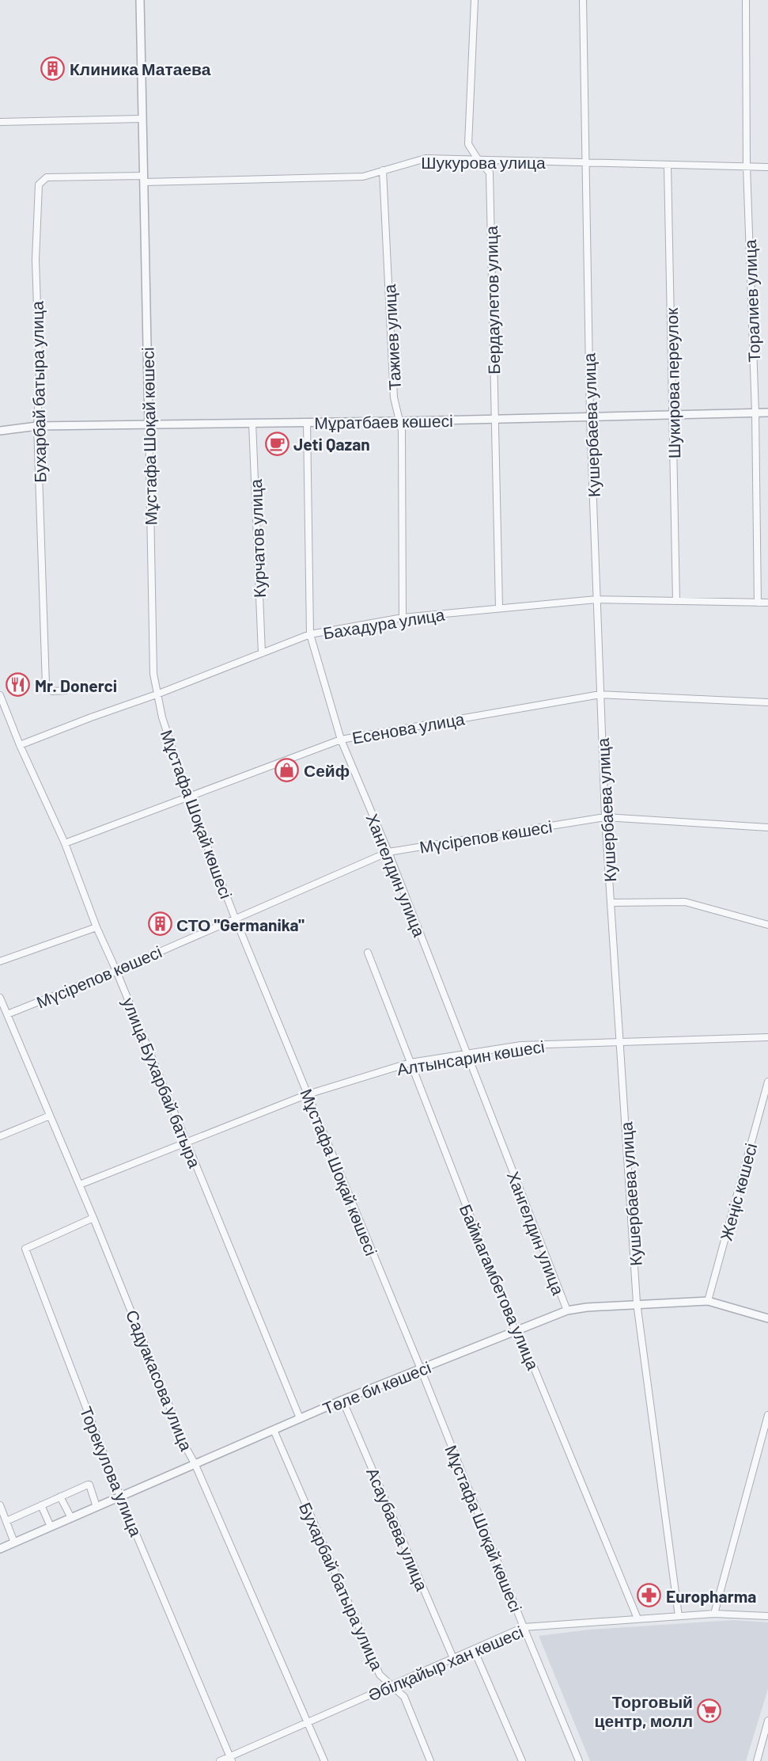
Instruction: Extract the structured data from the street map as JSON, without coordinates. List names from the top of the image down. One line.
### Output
{"streets":{"street":["Шукурова улица","Бердаулетов улица","Торалиев улица","Тажиев улица","Шукирова переулок","Бухарбай батыра улица","Мұратбаев көшесі","Кушербаева улица","Мұстафа Шоқай көшесі","Курчатов улица","Бахадура улица","Есенова улица","Мүсірепов көшесі","Хангелдин улица","Алтынсарин көшесі","улица Бухарбай батыра","Жеңіс көшесі","Баймагамбетова улица","Садуакасова улица","Төле би көшесі","Торекулова улица","Асаубаева улица","Әбілқайыр хан көшесі"]},"crossings":[["Шукурова улица","Бердаулетов улица"],["Шукурова улица","Торалиев улица"],["Шукурова улица","Тажиев улица"],["Шукурова улица","Шукирова переулок"],["Шукурова улица","Бухарбай батыра улица"],["Шукурова улица","Кушербаева улица"],["Шукурова улица","Мұстафа Шоқай көшесі"],["Бердаулетов улица","Мұратбаев көшесі"],["Бердаулетов улица","Бахадура улица"],["Торалиев улица","Мұратбаев көшесі"],["Торалиев улица","Бахадура улица"],["Тажиев улица","Мұратбаев көшесі"],["Тажиев улица","Бахадура улица"],["Шукирова переулок","Мұратбаев көшесі"],["Шукирова переулок","Бахадура улица"],["Бухарбай батыра улица","Мұратбаев көшесі"],["Бухарбай батыра улица","Мұстафа Шоқай көшесі"],["Бухарбай батыра улица","Төле би көшесі"],["Бухарбай батыра улица","Әбілқайыр хан көшесі"],["Мұратбаев көшесі","Кушербаева улица"],["Мұратбаев көшесі","Мұстафа Шоқай көшесі"],["Мұратбаев көшесі","Курчатов улица"],["Мұратбаев көшесі","Хангелдин улица"],["Кушербаева улица","Бахадура улица"],["Кушербаева улица","Есенова улица"],["Кушербаева улица","Мүсірепов көшесі"],["Кушербаева улица","Алтынсарин көшесі"],["Кушербаева улица","Төле би көшесі"],["Кушербаева улица","Әбілқайыр хан көшесі"],["Мұстафа Шоқай көшесі","Бахадура улица"],["Мұстафа Шоқай көшесі","Есенова улица"],["Мұстафа Шоқай көшесі","Мүсірепов көшесі"],["Мұстафа Шоқай көшесі","Алтынсарин көшесі"],["Мұстафа Шоқай көшесі","Төле би көшесі"],["Мұстафа Шоқай көшесі","Әбілқайыр хан көшесі"],["Курчатов улица","Бахадура улица"],["Бахадура улица","Хангелдин улица"],["Бахадура улица","улица Бухарбай батыра"],["Есенова улица","Хангелдин улица"],["Есенова улица","улица Бухарбай батыра"],["Мүсірепов көшесі","Хангелдин улица"],["Мүсірепов көшесі","улица Бухарбай батыра"],["Мүсірепов көшесі","Садуакасова улица"],["Хангелдин улица","Алтынсарин көшесі"],["Хангелдин улица","Төле би көшесі"],["Алтынсарин көшесі","улица Бухарбай батыра"],["Алтынсарин көшесі","Баймагамбетова улица"],["Алтынсарин көшесі","Садуакасова улица"],["улица Бухарбай батыра","Төле би көшесі"],["Жеңіс көшесі","Төле би көшесі"],["Баймагамбетова улица","Төле би көшесі"],["Баймагамбетова улица","Әбілқайыр хан көшесі"],["Садуакасова улица","Төле би көшесі"],["Садуакасова улица","Торекулова улица"],["Садуакасова улица","Әбілқайыр хан көшесі"],["Төле би көшесі","Торекулова улица"],["Төле би көшесі","Асаубаева улица"],["Торекулова улица","Әбілқайыр хан көшесі"],["Асаубаева улица","Әбілқайыр хан көшесі"]],"places":{"building":["Клиника Матаева","СТО \"Germanika\""],"cafe":["Jeti Qazan"],"restaurant":["Mr. Donerci"],"shop":["Сейф"],"pharmacy":["Europharma"],"supermarket":["Торговый центр, молл"]}}
